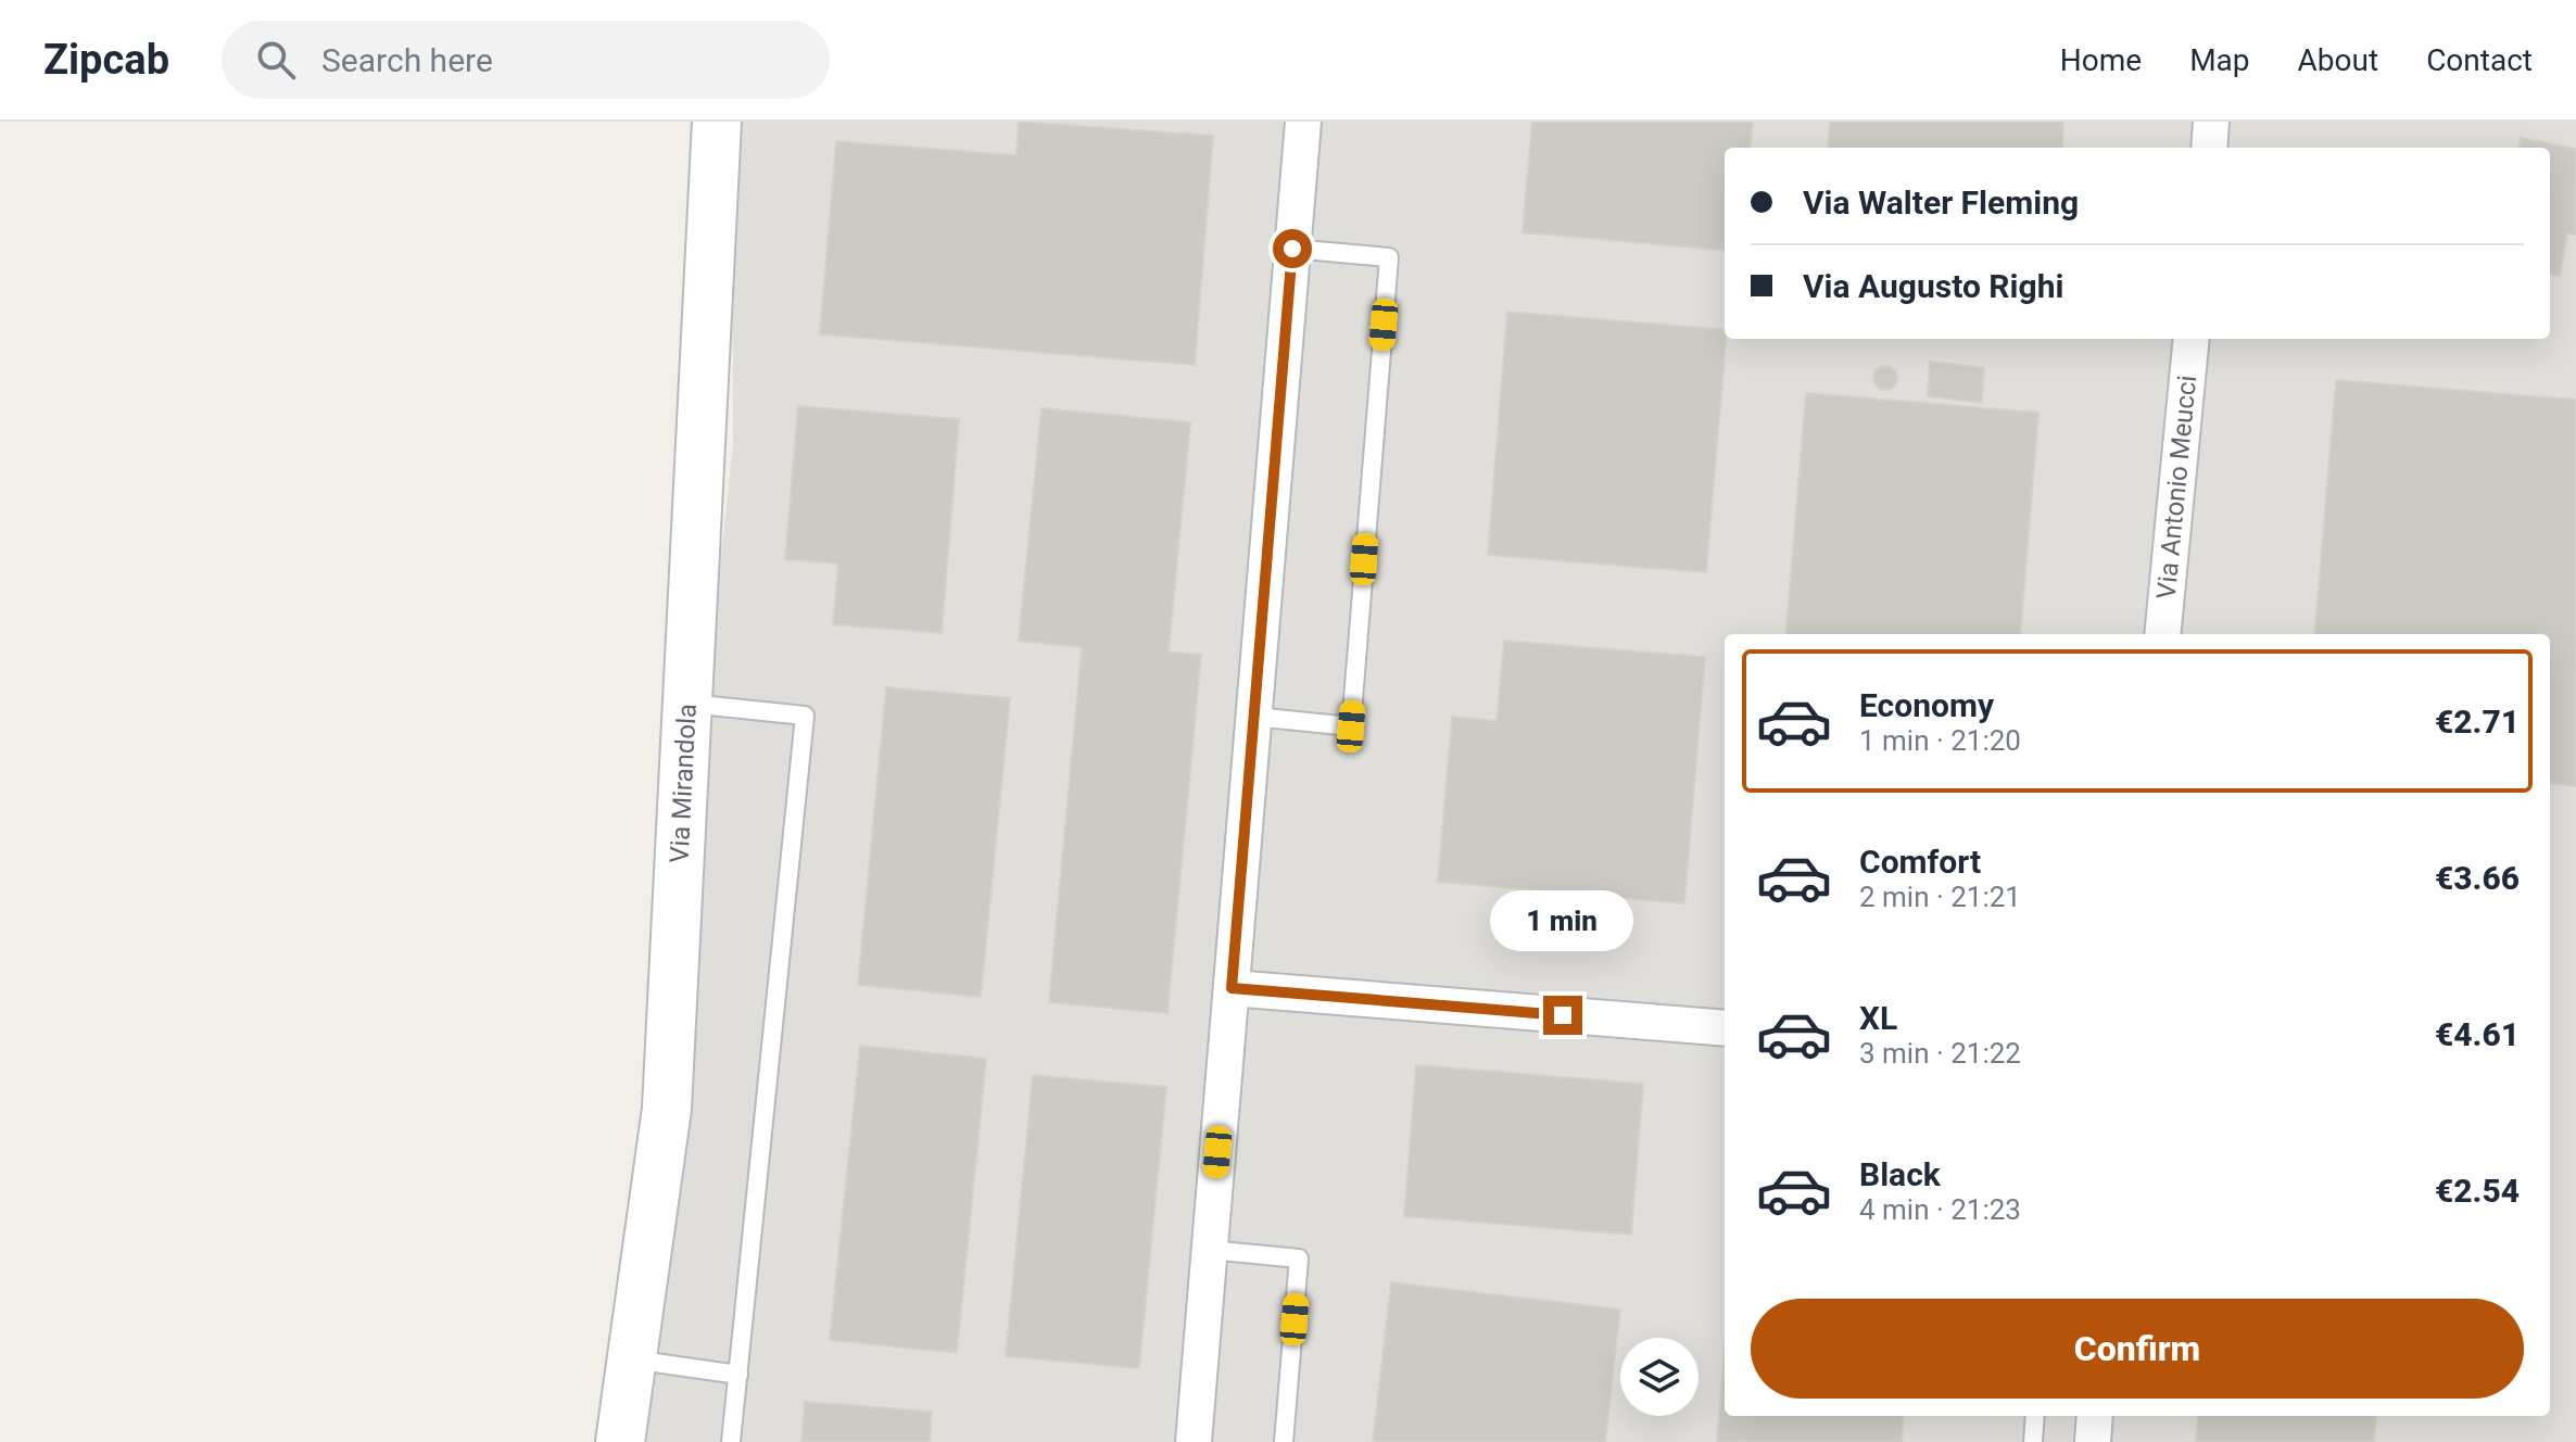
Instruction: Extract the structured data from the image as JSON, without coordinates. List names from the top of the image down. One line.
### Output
{"streets":{"street":["Via Antonio Meucci","Via Mirandola"]},"page":{"header":"Zipcab","search":"Search here","nav":["Home","Map","About","Contact"],"banner":["Via Walter Fleming","Via Augusto Righi"],"list":[{"name":"Economy","note":"1 min · 21:20","value":"€2.71"},{"name":"Comfort","note":"2 min · 21:21","value":"€3.66"},{"name":"XL","note":"3 min · 21:22","value":"€4.61"},{"name":"Black","note":"4 min · 21:23","value":"€2.54"}],"bubble":"1 min","buttons":"Confirm"}}
